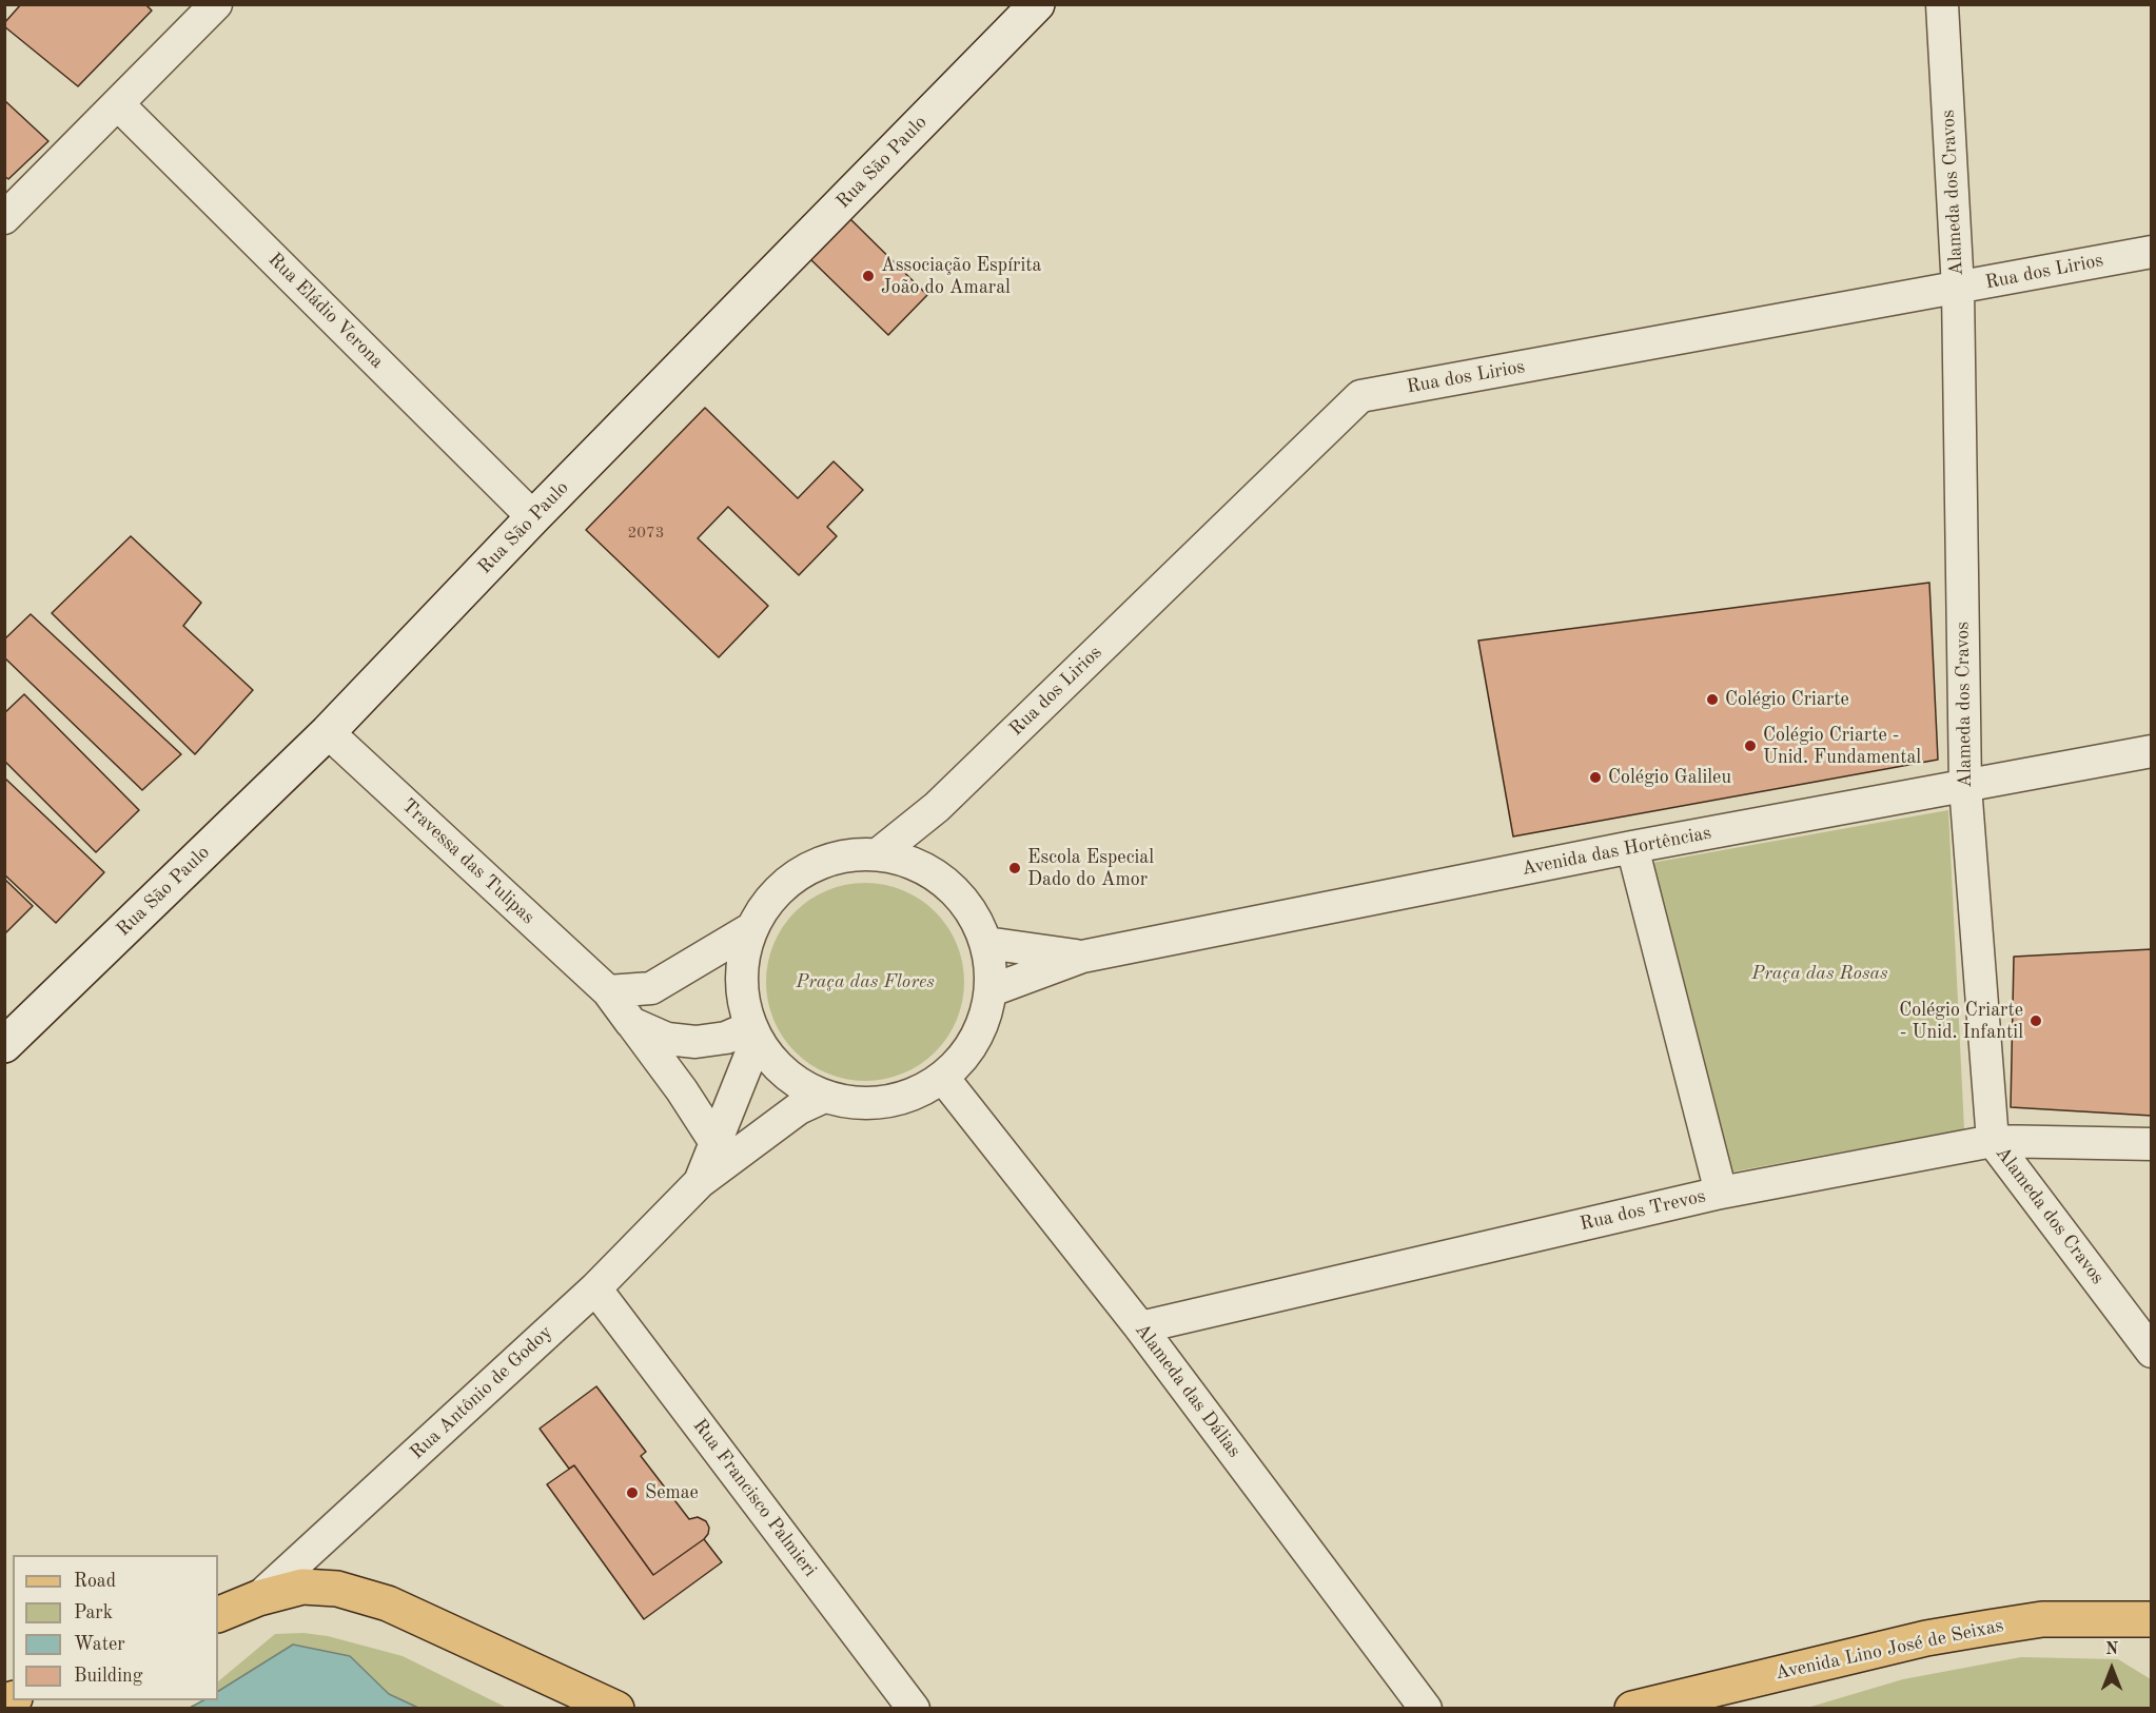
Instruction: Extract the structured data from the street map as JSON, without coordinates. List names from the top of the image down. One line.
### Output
{"streets":{"main road":["Rua São Paulo","Avenida Lino José de Seixas"],"street":["Alameda dos Cravos","Rua dos Lirios","Rua Eládio Verona","Avenida das Hortências","Travessa das Tulipas","Rua dos Trevos","Alameda das Dálias","Rua Antônio de Godoy","Rua Francisco Palmieri"]},"crossings":[["Rua São Paulo","Rua Eládio Verona"],["Rua São Paulo","Travessa das Tulipas"],["Alameda dos Cravos","Rua dos Lirios"],["Alameda dos Cravos","Avenida das Hortências"],["Alameda dos Cravos","Rua dos Trevos"],["Travessa das Tulipas","Rua Antônio de Godoy"],["Rua dos Trevos","Alameda das Dálias"],["Rua Antônio de Godoy","Rua Francisco Palmieri"]],"parks":["Praça das Rosas","Praça das Flores"],"places":["Associação Espírita João do Amaral","Colégio Criarte","Colégio Criarte - Unid. Fundamental","Colégio Galileu","Escola Especial Dado do Amor","Colégio Criarte - Unid. Infantil","Semae"],"house_numbers":["2073"],"legend":["Road","Park","Water","Building"],"north":"top"}
